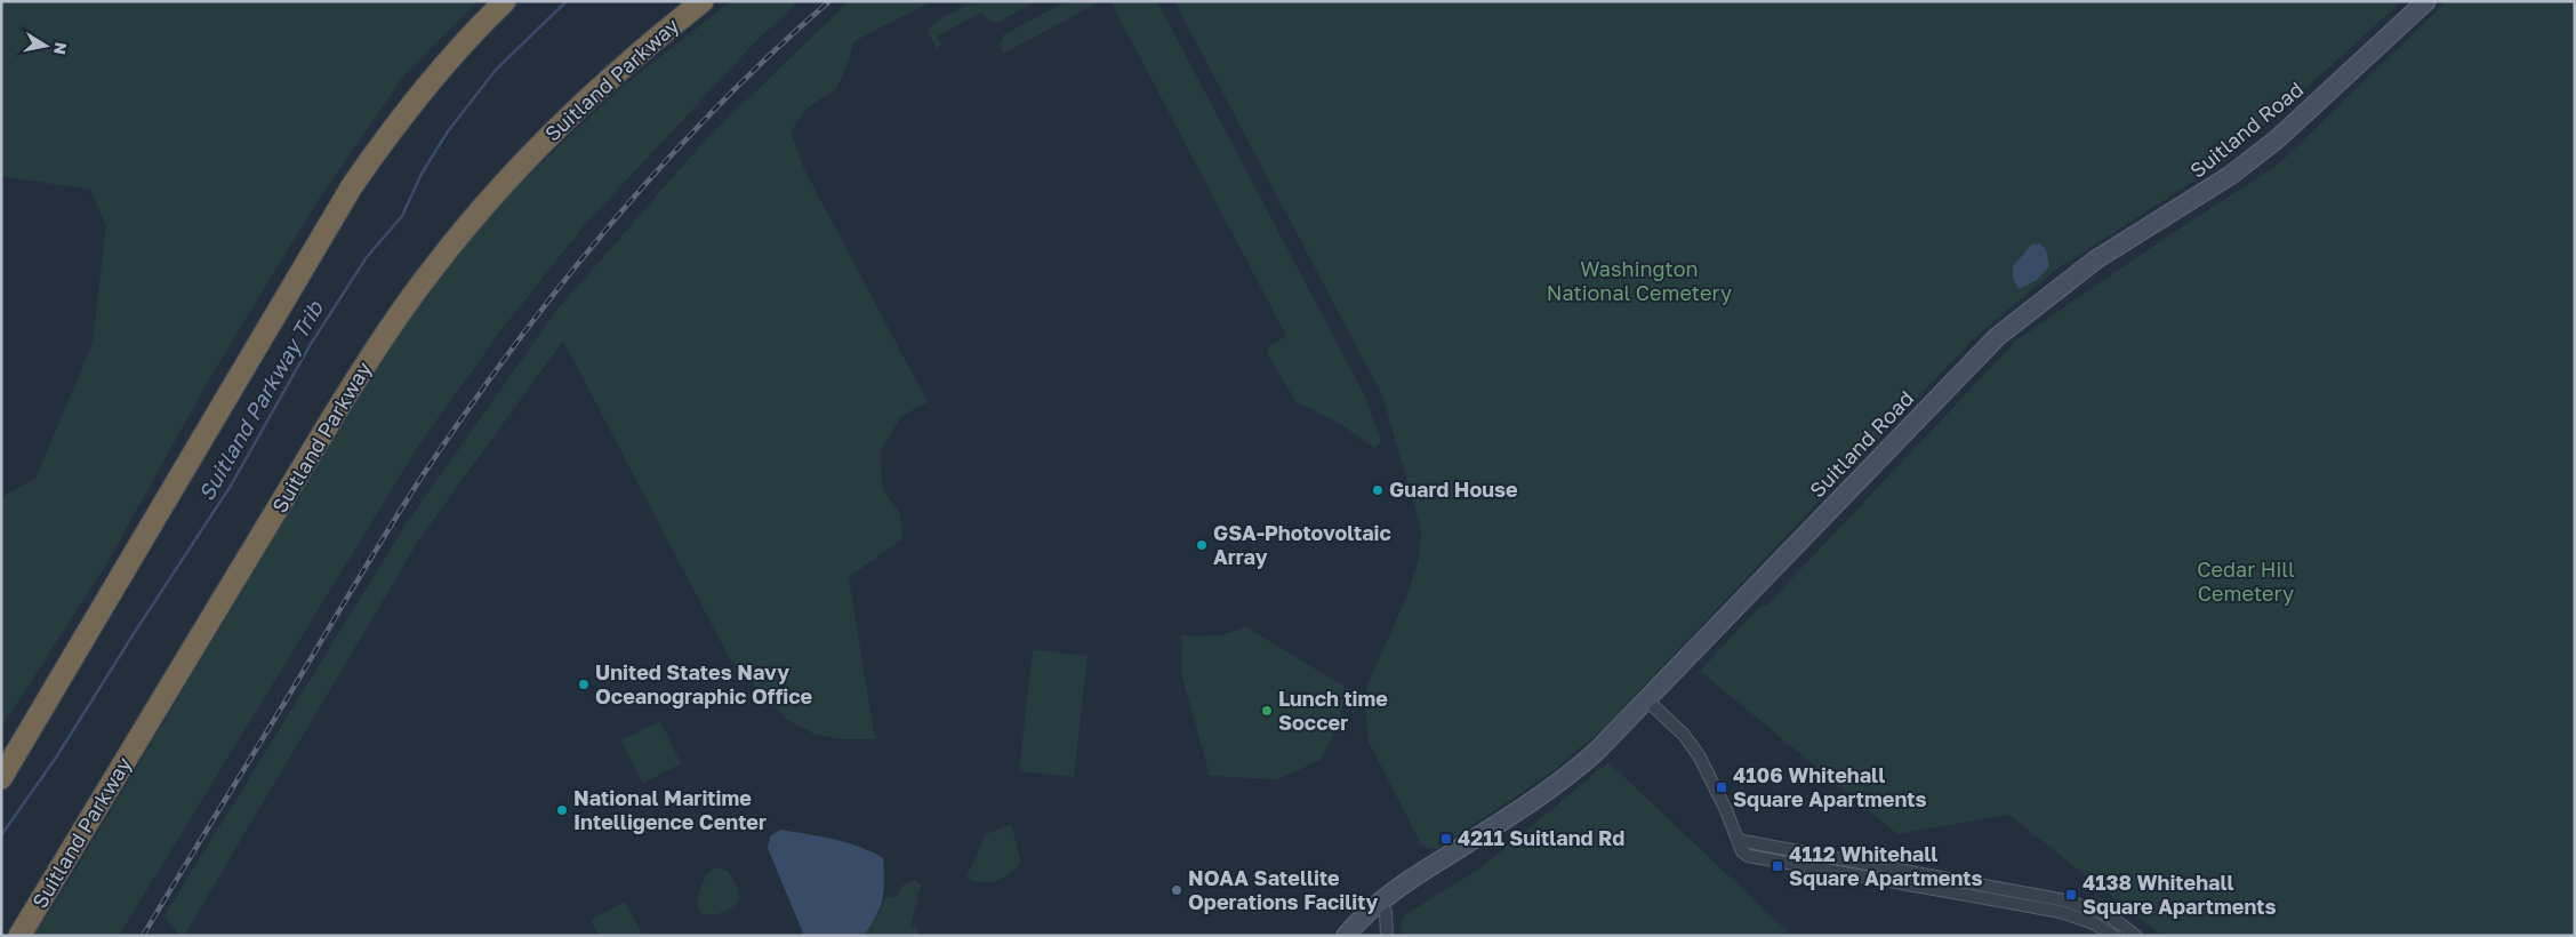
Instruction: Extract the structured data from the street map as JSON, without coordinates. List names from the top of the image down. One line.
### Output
{"streets":{"highway":["Suitland Parkway"],"main road":["Suitland Road"]},"water":["Suitland Parkway Trib"],"parks":["Washington National Cemetery","Cedar Hill Cemetery"],"places":{"other":["Guard House","GSA-Photovoltaic Array","United States Navy Oceanographic Office","Lunch time Soccer","National Maritime Intelligence Center","NOAA Satellite Operations Facility"],"transit":["4106 Whitehall Square Apartments","4211 Suitland Rd","4112 Whitehall Square Apartments","4138 Whitehall Square Apartments"]},"north":"right"}
